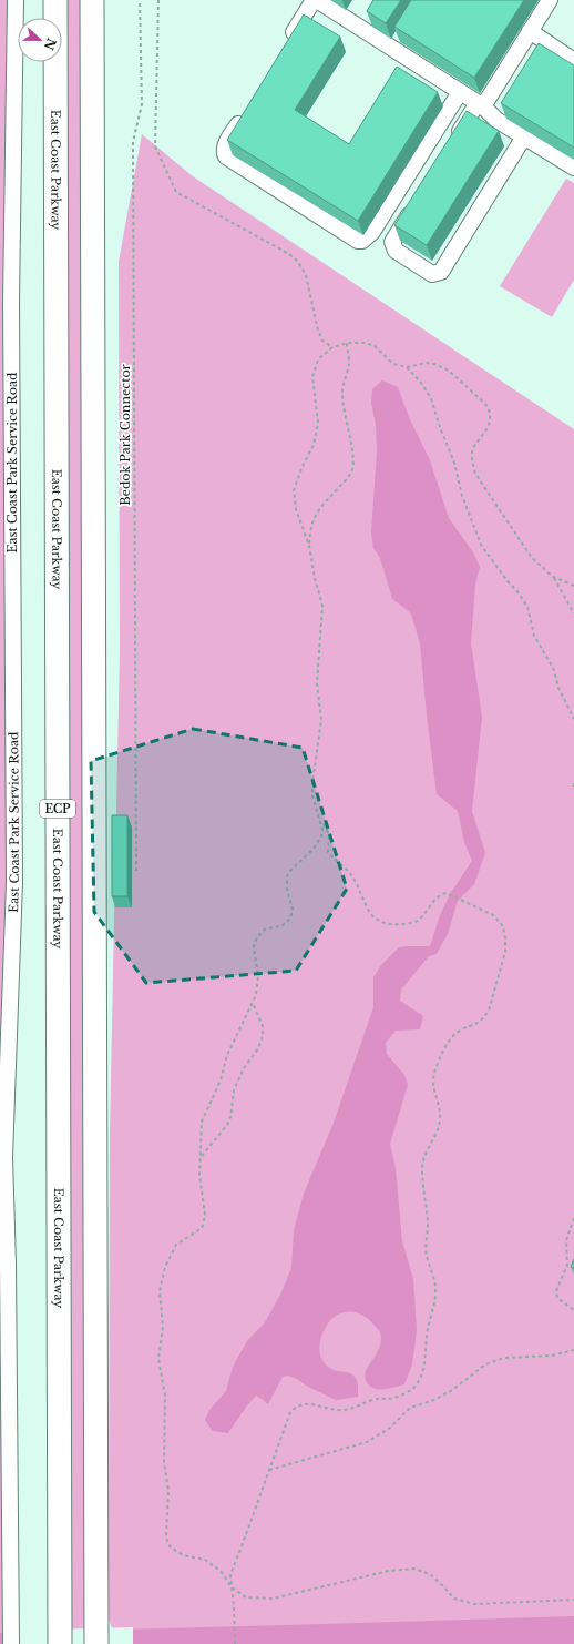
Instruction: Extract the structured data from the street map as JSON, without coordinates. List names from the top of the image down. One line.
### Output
{"streets":{"highway":["East Coast Parkway","ECP"],"street":["East Coast Park Service Road"],"path":["Bedok Park Connector"]},"north":"right"}
